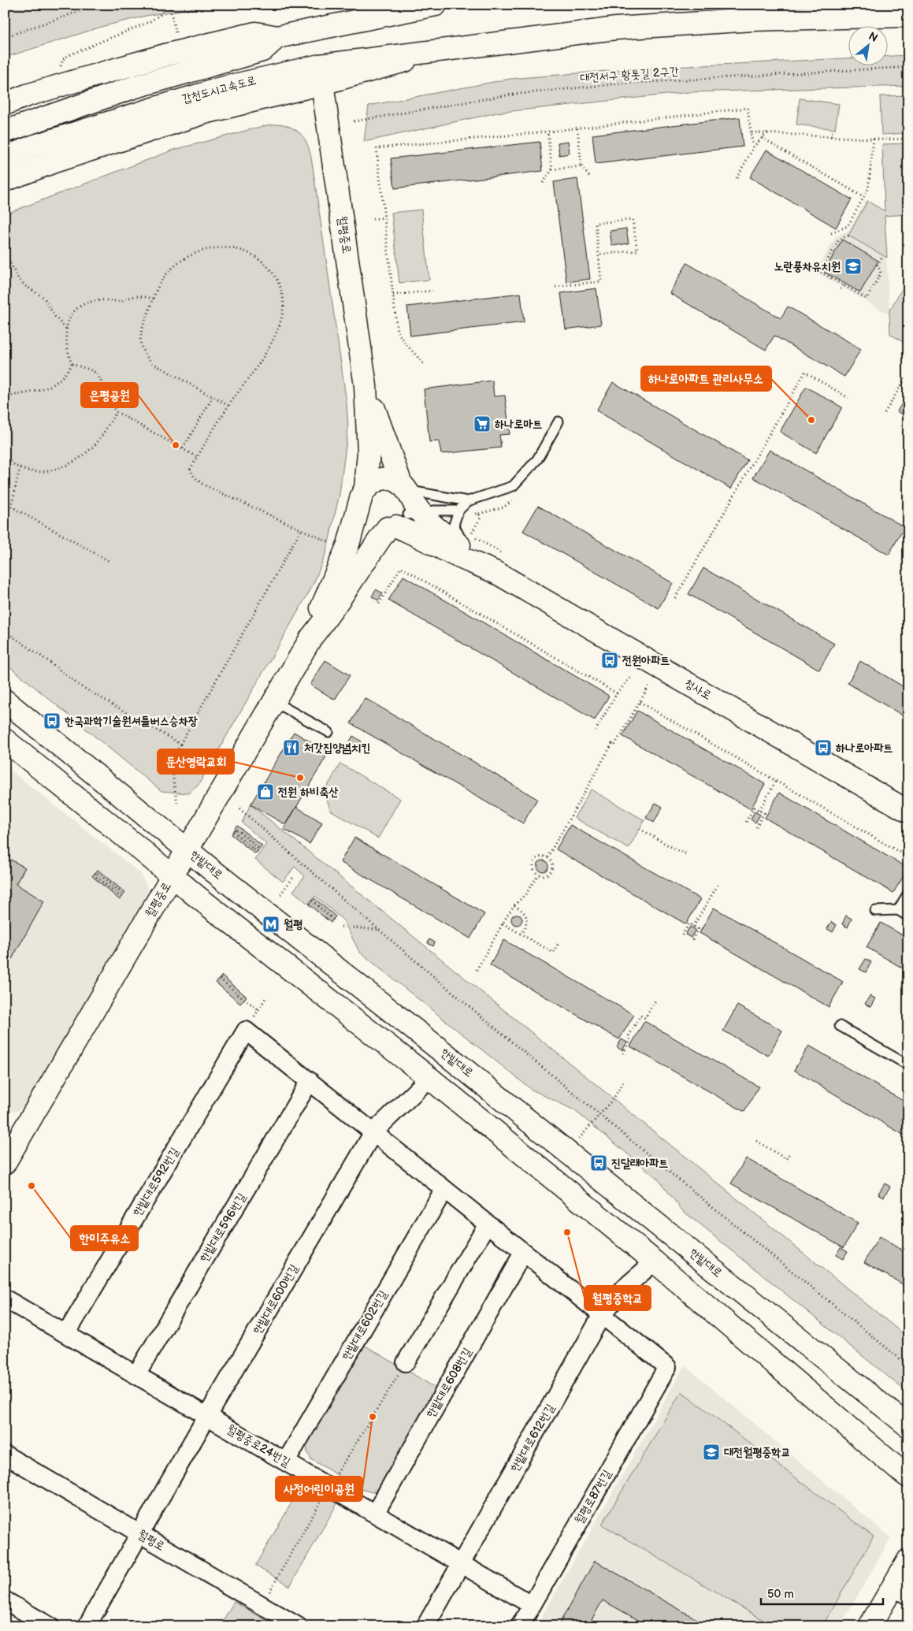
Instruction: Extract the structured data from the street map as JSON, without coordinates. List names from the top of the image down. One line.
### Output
{"streets":{"main road":["갑천도시고속도로","월평중로","청사로","한밭대로"],"street":["한밭대로592번길","한밭대로596번길","한밭대로600번길","한밭대로602번길","한밭대로608번길","한밭대로612번길","월평중로24번길","월평로87번길","월평로"],"path":["대전서구 황톳길 2구간"]},"crossings":[["월평중로","한밭대로"],["한밭대로592번길","월평중로24번길"],["한밭대로596번길","월평중로24번길"],["한밭대로600번길","월평중로24번길"],["한밭대로600번길","월평로"],["한밭대로602번길","월평중로24번길"],["한밭대로608번길","월평중로24번길"],["한밭대로612번길","월평중로24번길"],["한밭대로612번길","월평로87번길"],["월평중로24번길","월평로87번길"]],"places":{"school or university":["노란풍차유치원","대전월평중학교"],"other":["하나로아파트 관리사무소","은평공원","둔산영락교회","한미주유소","월평중학교","사정어린이공원"],"supermarket":["하나로마트"],"bus stop":["전원아파트","한국과학기술원셔틀버스승차장","하나로아파트","진달래아파트"],"restaurant":["처갓집양념치킨"],"shop":["전원 하비축산"],"metro station":["월평"]},"scale_bar":"50 m","north":"top right"}
